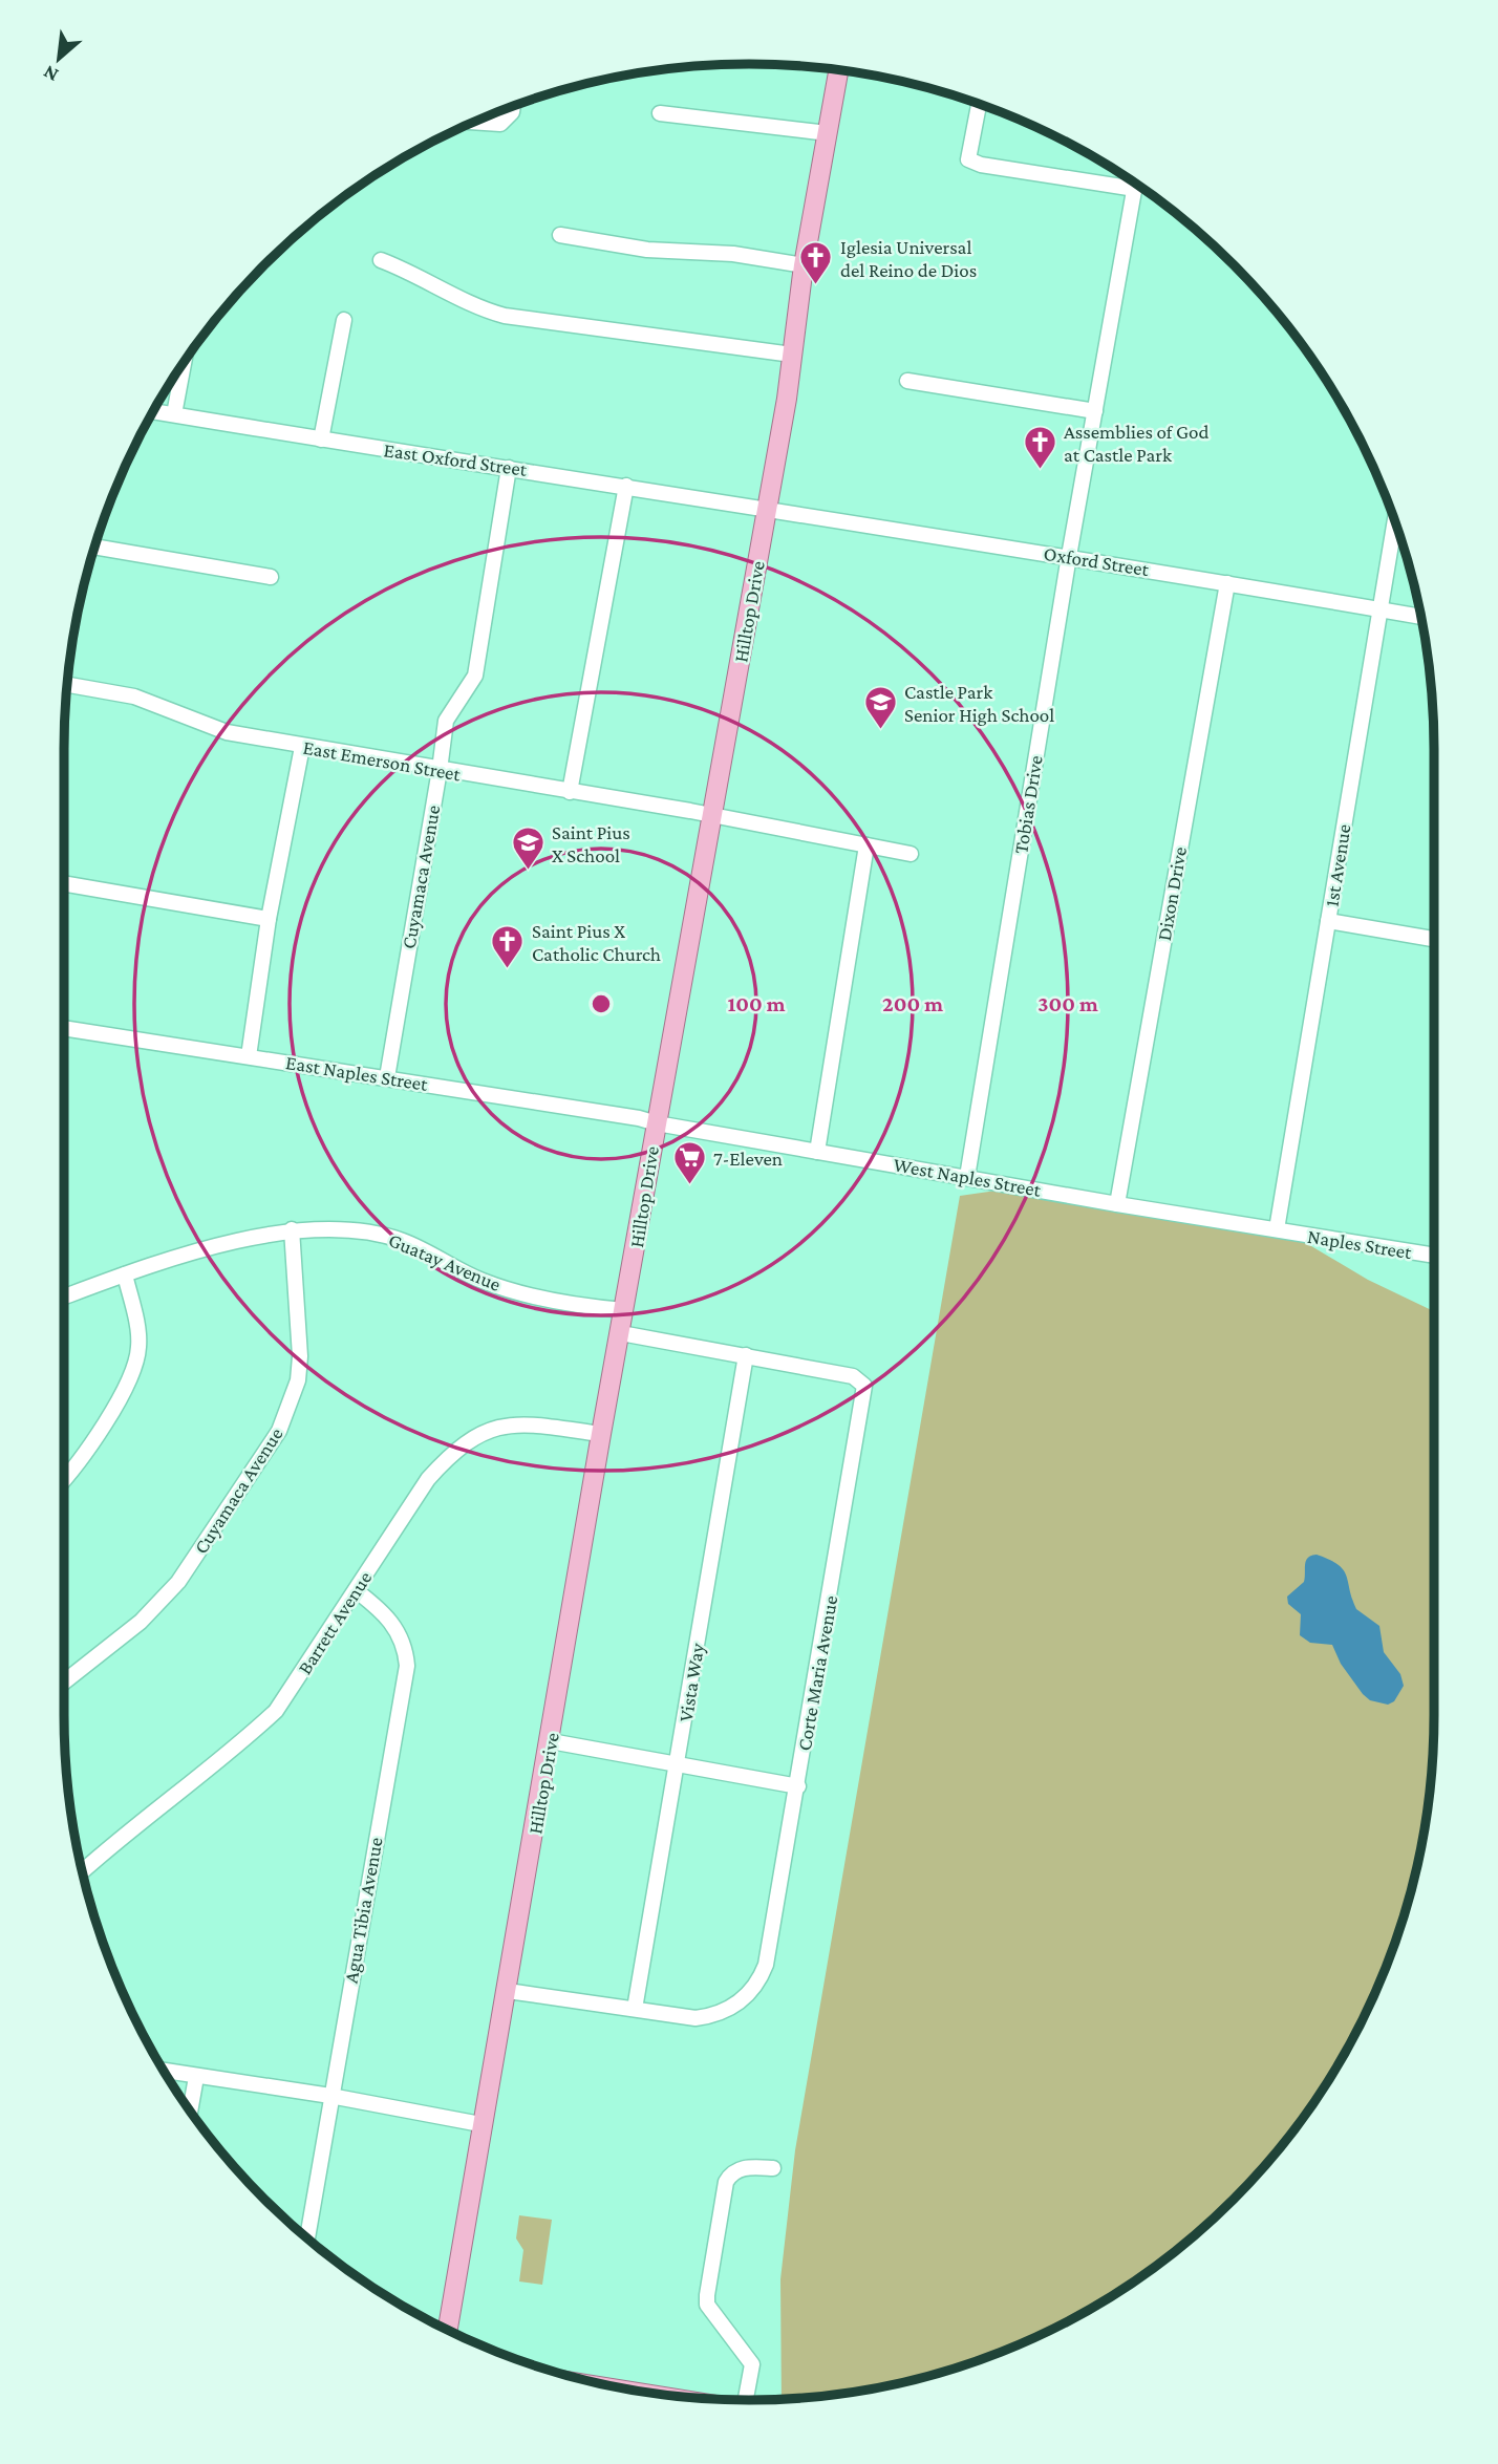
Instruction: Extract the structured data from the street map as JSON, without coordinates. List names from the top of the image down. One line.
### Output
{"streets":{"main road":["Hilltop Drive"],"street":["East Oxford Street","Oxford Street","East Emerson Street","Tobias Drive","1st Avenue","Cuyamaca Avenue","Dixon Drive","East Naples Street","West Naples Street","Naples Street","Guatay Avenue","Barrett Avenue","Corte Maria Avenue","Vista Way","Agua Tibia Avenue"]},"crossings":[["East Oxford Street","Oxford Street"],["East Oxford Street","Hilltop Drive"],["East Oxford Street","Cuyamaca Avenue"],["Oxford Street","Hilltop Drive"],["Oxford Street","Tobias Drive"],["Oxford Street","1st Avenue"],["Oxford Street","Dixon Drive"],["Hilltop Drive","East Emerson Street"],["Hilltop Drive","East Naples Street"],["Hilltop Drive","West Naples Street"],["Hilltop Drive","Guatay Avenue"],["Hilltop Drive","Barrett Avenue"],["Hilltop Drive","Corte Maria Avenue"],["East Emerson Street","Cuyamaca Avenue"],["Tobias Drive","West Naples Street"],["1st Avenue","West Naples Street"],["1st Avenue","Naples Street"],["Cuyamaca Avenue","East Naples Street"],["Cuyamaca Avenue","Guatay Avenue"],["Dixon Drive","West Naples Street"],["East Naples Street","West Naples Street"],["West Naples Street","Naples Street"],["Barrett Avenue","Agua Tibia Avenue"],["Corte Maria Avenue","Vista Way"]],"places":{"church":["Iglesia Universal del Reino de Dios","Assemblies of God at Castle Park","Saint Pius X Catholic Church"],"school or university":["Castle Park Senior High School","Saint Pius X School"],"supermarket":["7-Eleven"]},"north":"bottom left","rings":["100 m","200 m","300 m"]}
